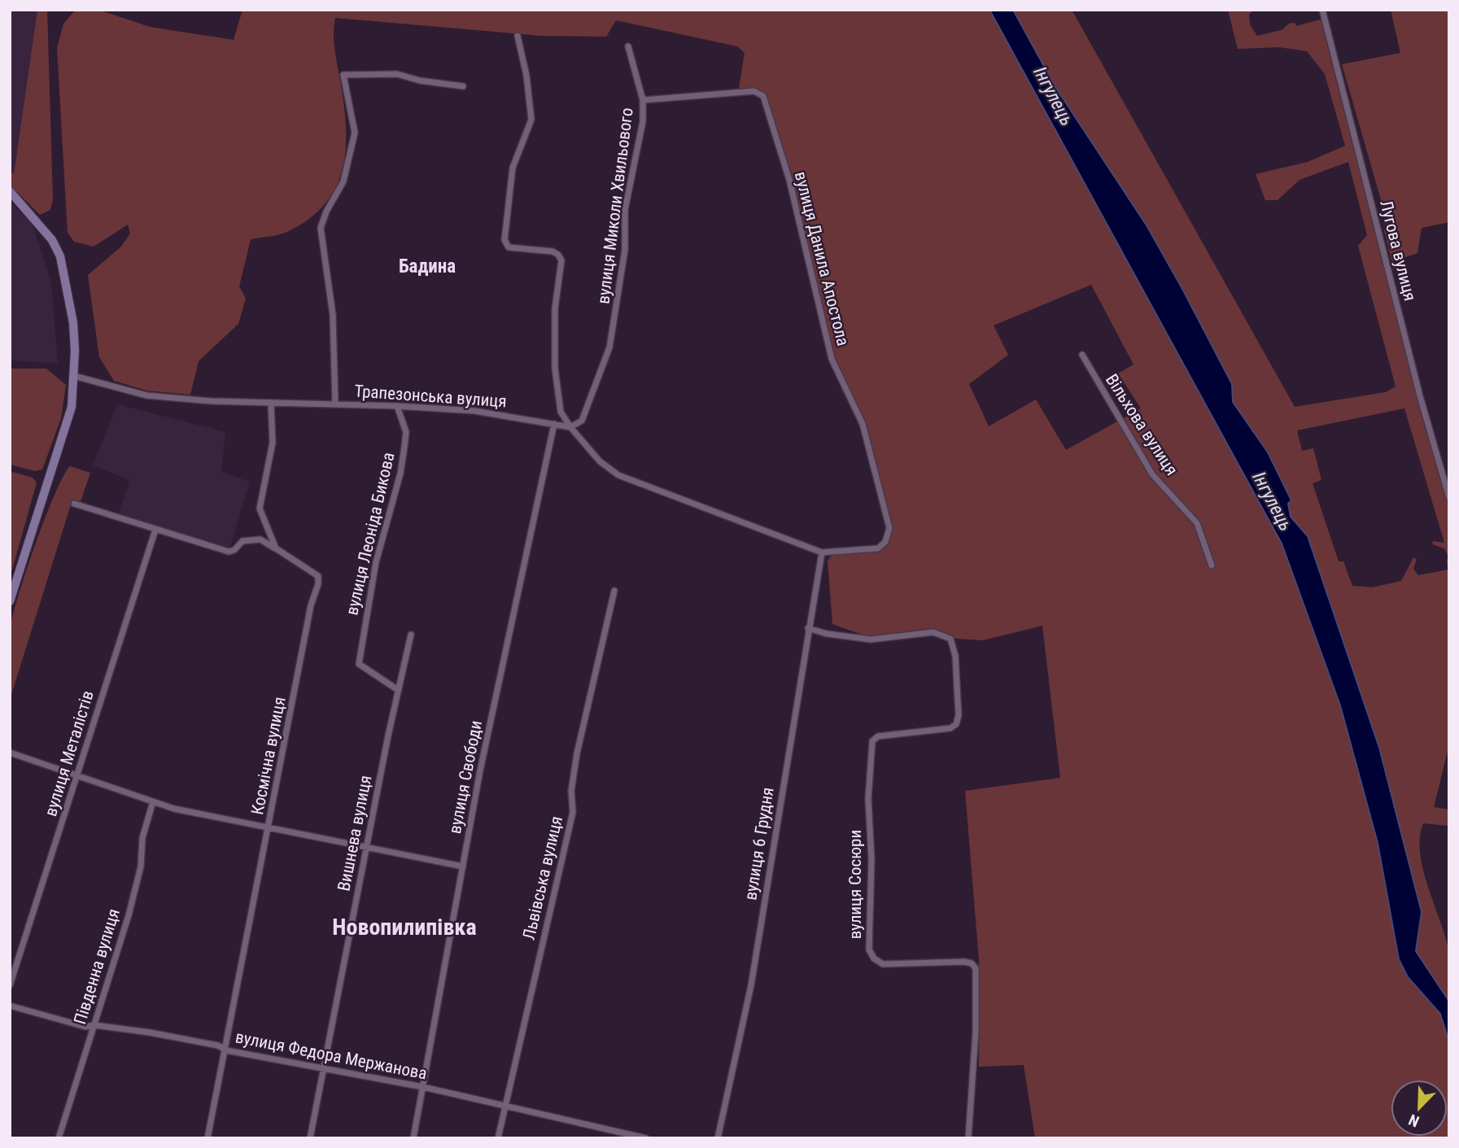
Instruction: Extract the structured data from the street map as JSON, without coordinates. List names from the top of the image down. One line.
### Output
{"streets":{"street":["вулиця Миколи Хвильового","Лугова вулиця","вулиця Данила Апостола","Трапезонська вулиця","Вільхова вулиця","вулиця Леоніда Бикова","вулиця Металістів","Космічна вулиця","вулиця Свободи","Вишнева вулиця","вулиця 6 Грудня","Львівська вулиця","вулиця Сосюри","Південна вулиця","вулиця Федора Мержанова"]},"crossings":[["вулиця Миколи Хвильового","вулиця Данила Апостола"],["вулиця Миколи Хвильового","Трапезонська вулиця"],["вулиця Данила Апостола","вулиця 6 Грудня"],["Трапезонська вулиця","вулиця Леоніда Бикова"],["Трапезонська вулиця","вулиця Свободи"],["вулиця Леоніда Бикова","Вишнева вулиця"],["вулиця Металістів","Космічна вулиця"],["Космічна вулиця","вулиця Федора Мержанова"],["вулиця Свободи","вулиця Федора Мержанова"],["Вишнева вулиця","вулиця Федора Мержанова"],["вулиця 6 Грудня","вулиця Сосюри"],["Львівська вулиця","вулиця Федора Мержанова"],["Південна вулиця","вулиця Федора Мержанова"]],"districts":["Бадина","Новопилипівка"],"water":["Інгулець"],"north":"bottom left"}
